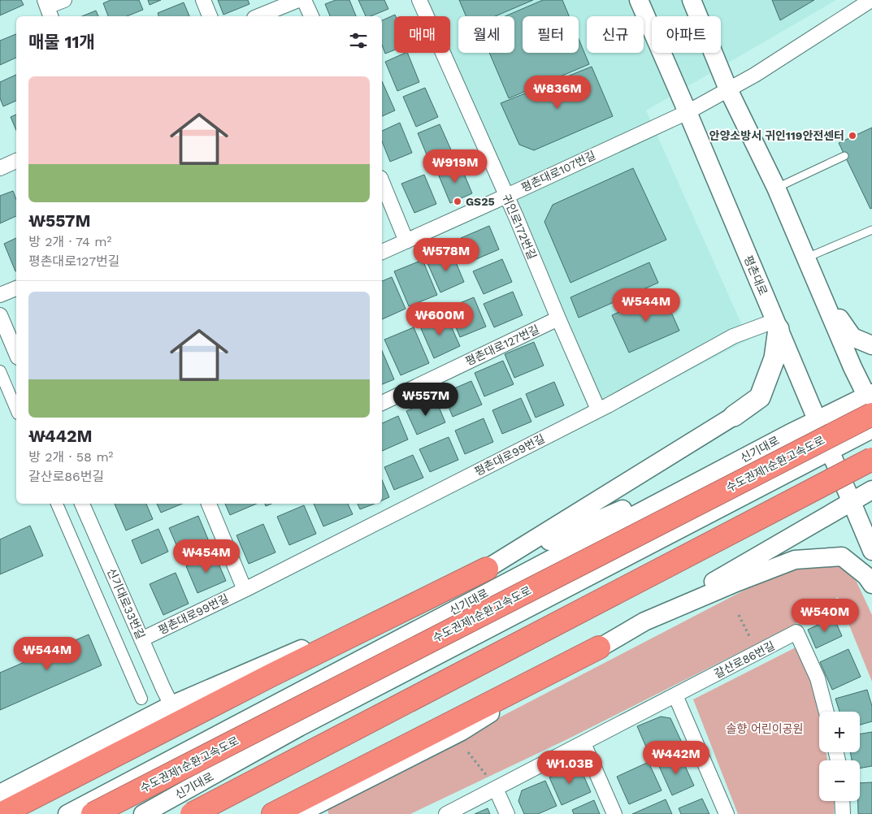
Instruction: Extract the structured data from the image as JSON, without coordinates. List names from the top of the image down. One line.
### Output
{"streets":{"highway":["수도권제1순환고속도로"],"street":["평촌대로107번길","귀인로172번길","평촌대로","평촌대로127번길","신기대로","평촌대로99번길","신기대로33번길","갈산로86번길"]},"crossings":[["평촌대로107번길","귀인로172번길"],["평촌대로107번길","평촌대로"],["귀인로172번길","평촌대로127번길"],["귀인로172번길","평촌대로99번길"],["평촌대로","신기대로"],["평촌대로","평촌대로99번길"],["신기대로","수도권제1순환고속도로"],["평촌대로99번길","신기대로33번길"]],"parks":["솔향 어린이공원"],"places":["안양소방서 귀인119안전센터","GS25"],"page":{"chip":["매매","월세","필터","신규","아파트"],"heading":"매물 11개","list":[{"name":"₩557M","note":"방 2개 · 74 m² · 평촌대로127번길"},{"name":"₩442M","note":"방 2개 · 58 m² · 갈산로86번길"}],"price":["₩836M","₩919M","₩578M","₩544M","₩600M","₩557M","₩454M","₩540M","₩544M","₩442M","₩1.03B"],"map_buttons":["+","−"]}}
